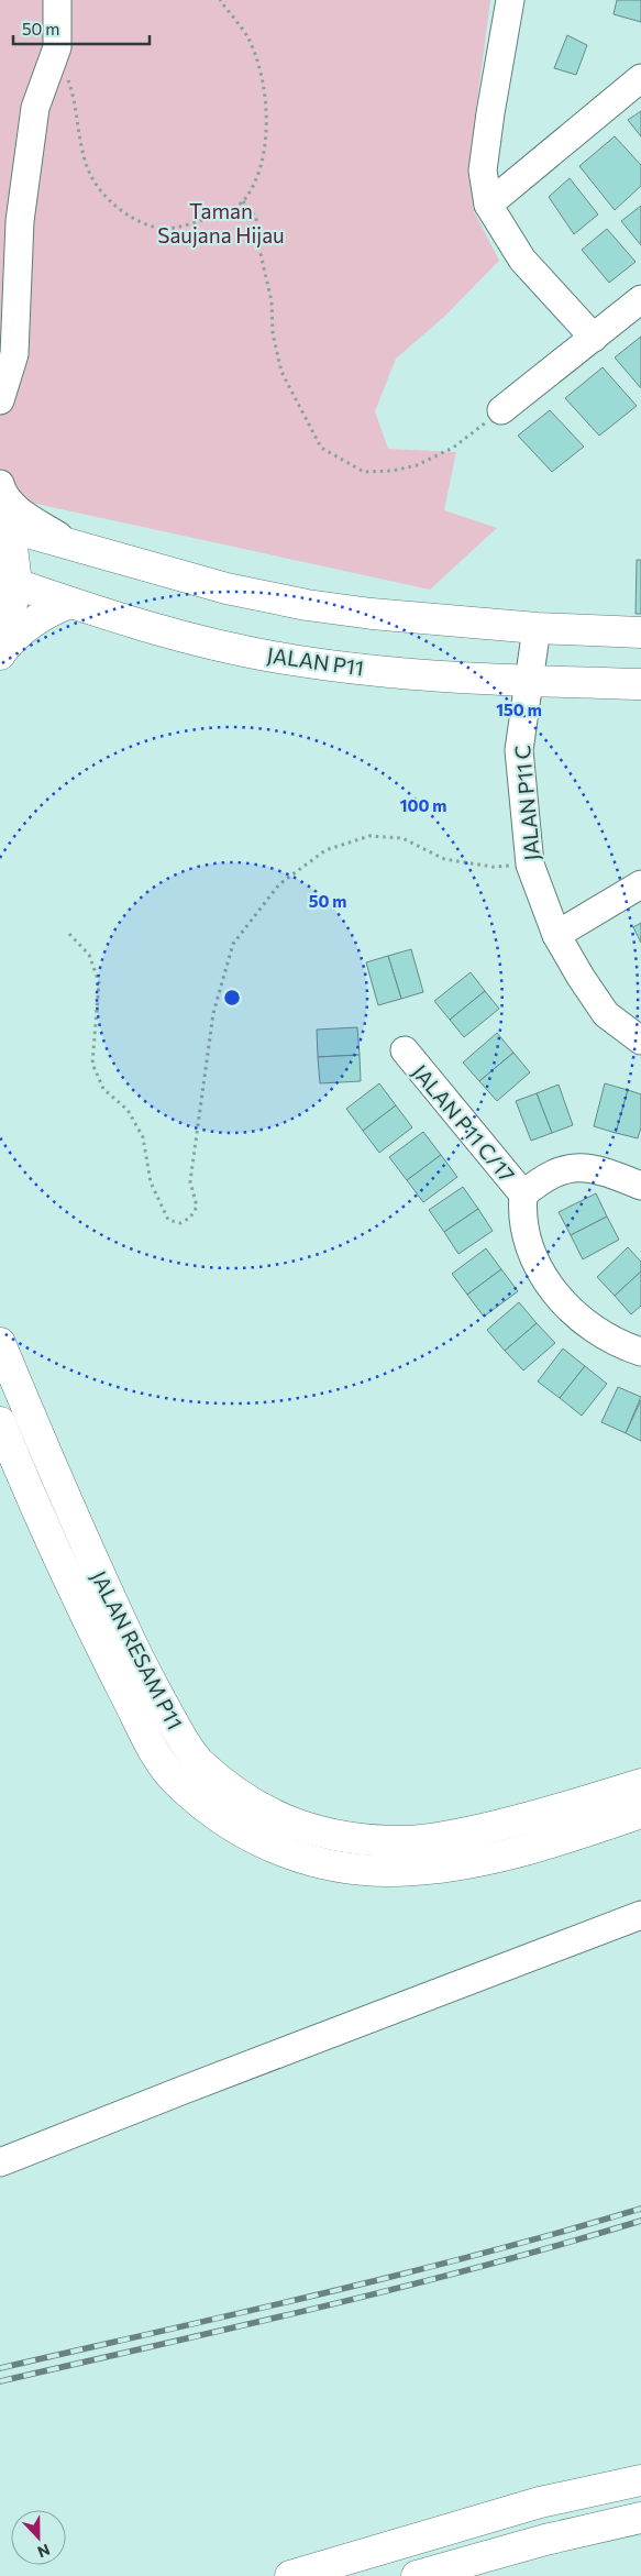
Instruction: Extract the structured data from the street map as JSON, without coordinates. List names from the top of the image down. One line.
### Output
{"streets":{"main road":["JALAN P11","JALAN RESAM P11"],"street":["JALAN P11 C","JALAN P11 C/17"]},"crossings":[["JALAN P11","JALAN P11 C"]],"parks":["Taman Saujana Hijau"],"scale_bar":"50 m","north":"bottom","rings":["150 m","100 m","50 m"]}
